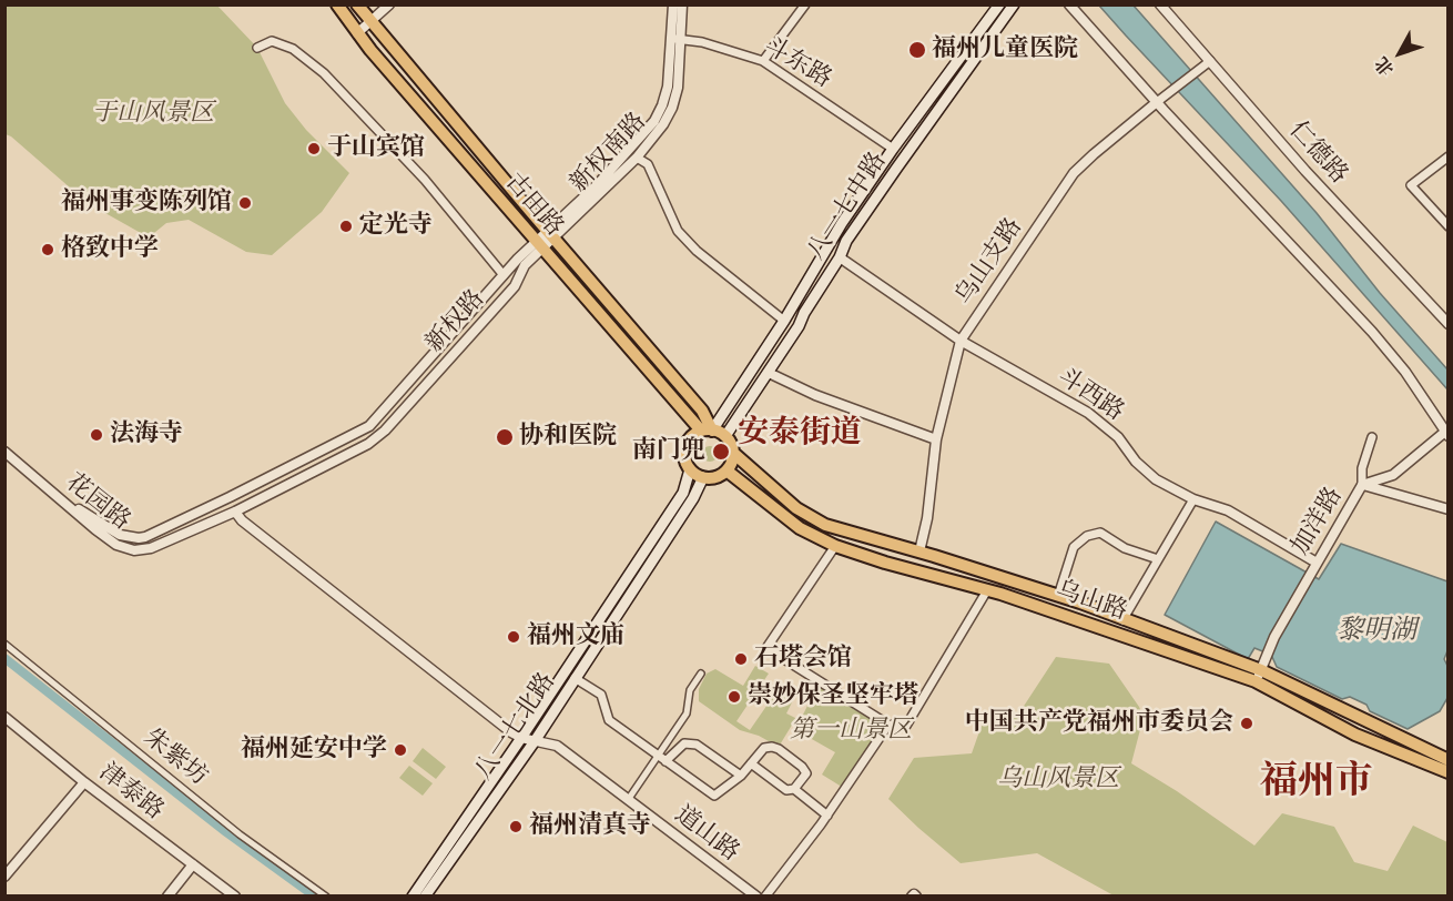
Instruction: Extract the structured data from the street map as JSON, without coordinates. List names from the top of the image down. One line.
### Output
{"streets":{"main road":["古田路","八一七中路","乌山路","八一七北路"],"street":["斗东路","新权南路","仁德路","乌山支路","新权路","斗西路","花园路","加洋路","朱紫坊","津泰路","道山路"]},"crossings":[["斗东路","新权南路"],["斗东路","八一七中路"],["新权南路","古田路"],["新权南路","新权路"],["仁德路","乌山支路"],["古田路","八一七中路"],["古田路","新权路"],["古田路","乌山路"],["古田路","八一七北路"],["八一七中路","斗西路"],["八一七中路","乌山路"],["八一七中路","八一七北路"],["乌山支路","斗西路"],["乌山支路","乌山路"],["新权路","花园路"],["斗西路","加洋路"],["加洋路","乌山路"],["乌山路","八一七北路"],["八一七北路","道山路"]],"districts":["安泰街道","福州市"],"water":["黎明湖"],"parks":["于山风景区","第一山景区","乌山风景区"],"places":["福州儿童医院","于山宾馆","福州事变陈列馆","定光寺","格致中学","法海寺","协和医院","南门兜","福州文庙","石塔会馆","崇妙保圣坚牢塔","中国共产党福州市委员会","福州延安中学","福州清真寺"],"north":"bottom left"}
